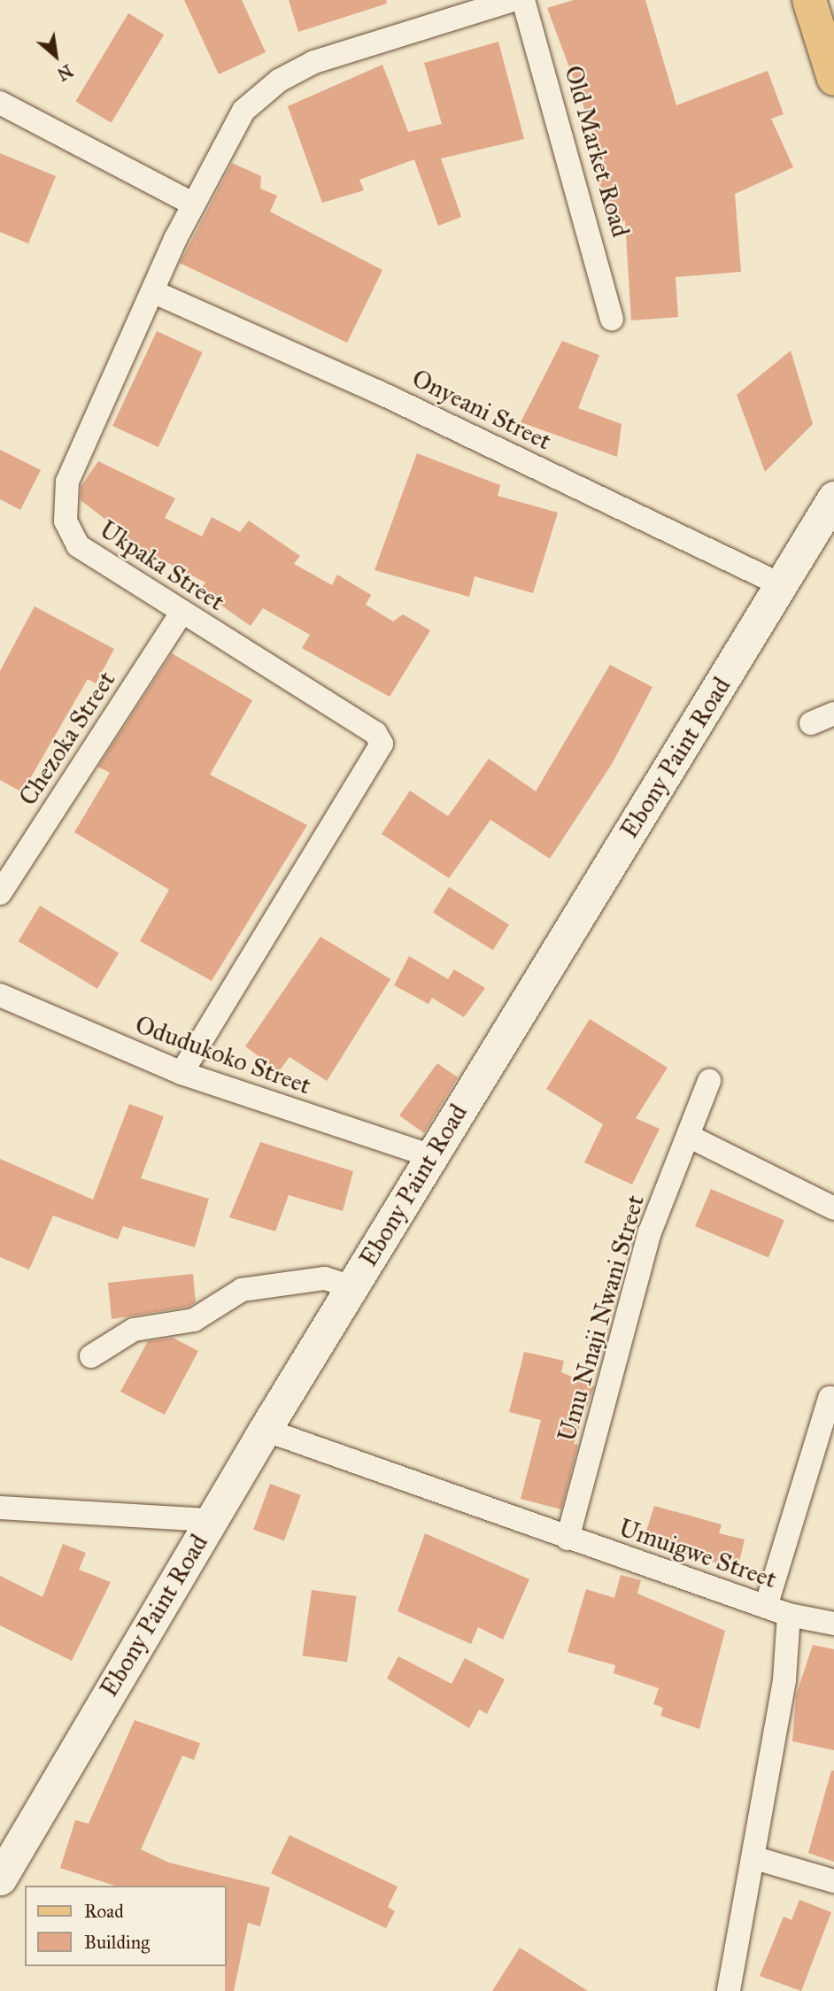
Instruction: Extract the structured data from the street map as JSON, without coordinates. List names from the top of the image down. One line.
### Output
{"streets":{"street":["Old Market Road","Onyeani Street","Ukpaka Street","Chezoka Street","Ebony Paint Road","Odudukoko Street","Umu Nnaji Nwani Street","Umuigwe Street"]},"crossings":[["Onyeani Street","Ukpaka Street"],["Onyeani Street","Ebony Paint Road"],["Ukpaka Street","Chezoka Street"],["Ukpaka Street","Odudukoko Street"],["Ebony Paint Road","Odudukoko Street"],["Ebony Paint Road","Umuigwe Street"],["Umu Nnaji Nwani Street","Umuigwe Street"]],"legend":["Road","Building"],"north":"bottom right"}
